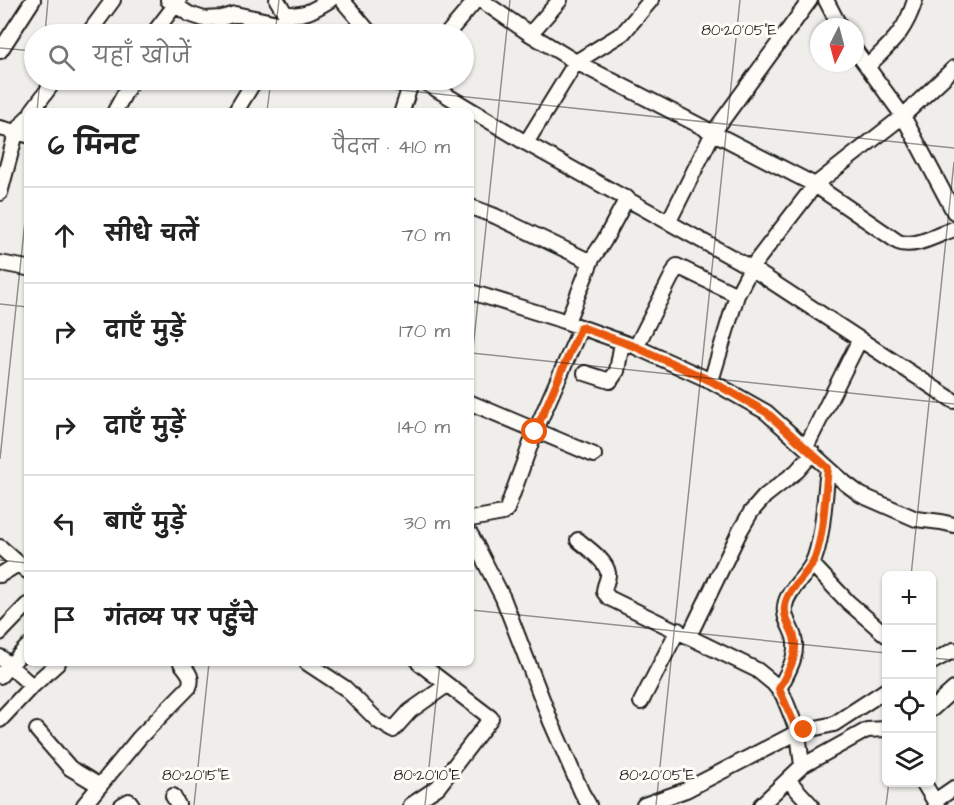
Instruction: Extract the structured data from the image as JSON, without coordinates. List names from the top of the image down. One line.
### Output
{"north":"bottom","page":{"search":"यहाँ खोजें","heading":["6 मिनट","पैदल · 410 m"],"list":[["सीधे चलें","70 m"],["दाएँ मुड़ें","170 m"],["दाएँ मुड़ें","140 m"],["बाएँ मुड़ें","30 m"],"गंतव्य पर पहुँचे"],"map_buttons":["+","−"]},"coordinates":["80°20'05\"E","80°20'15\"E","80°20'10\"E"]}
